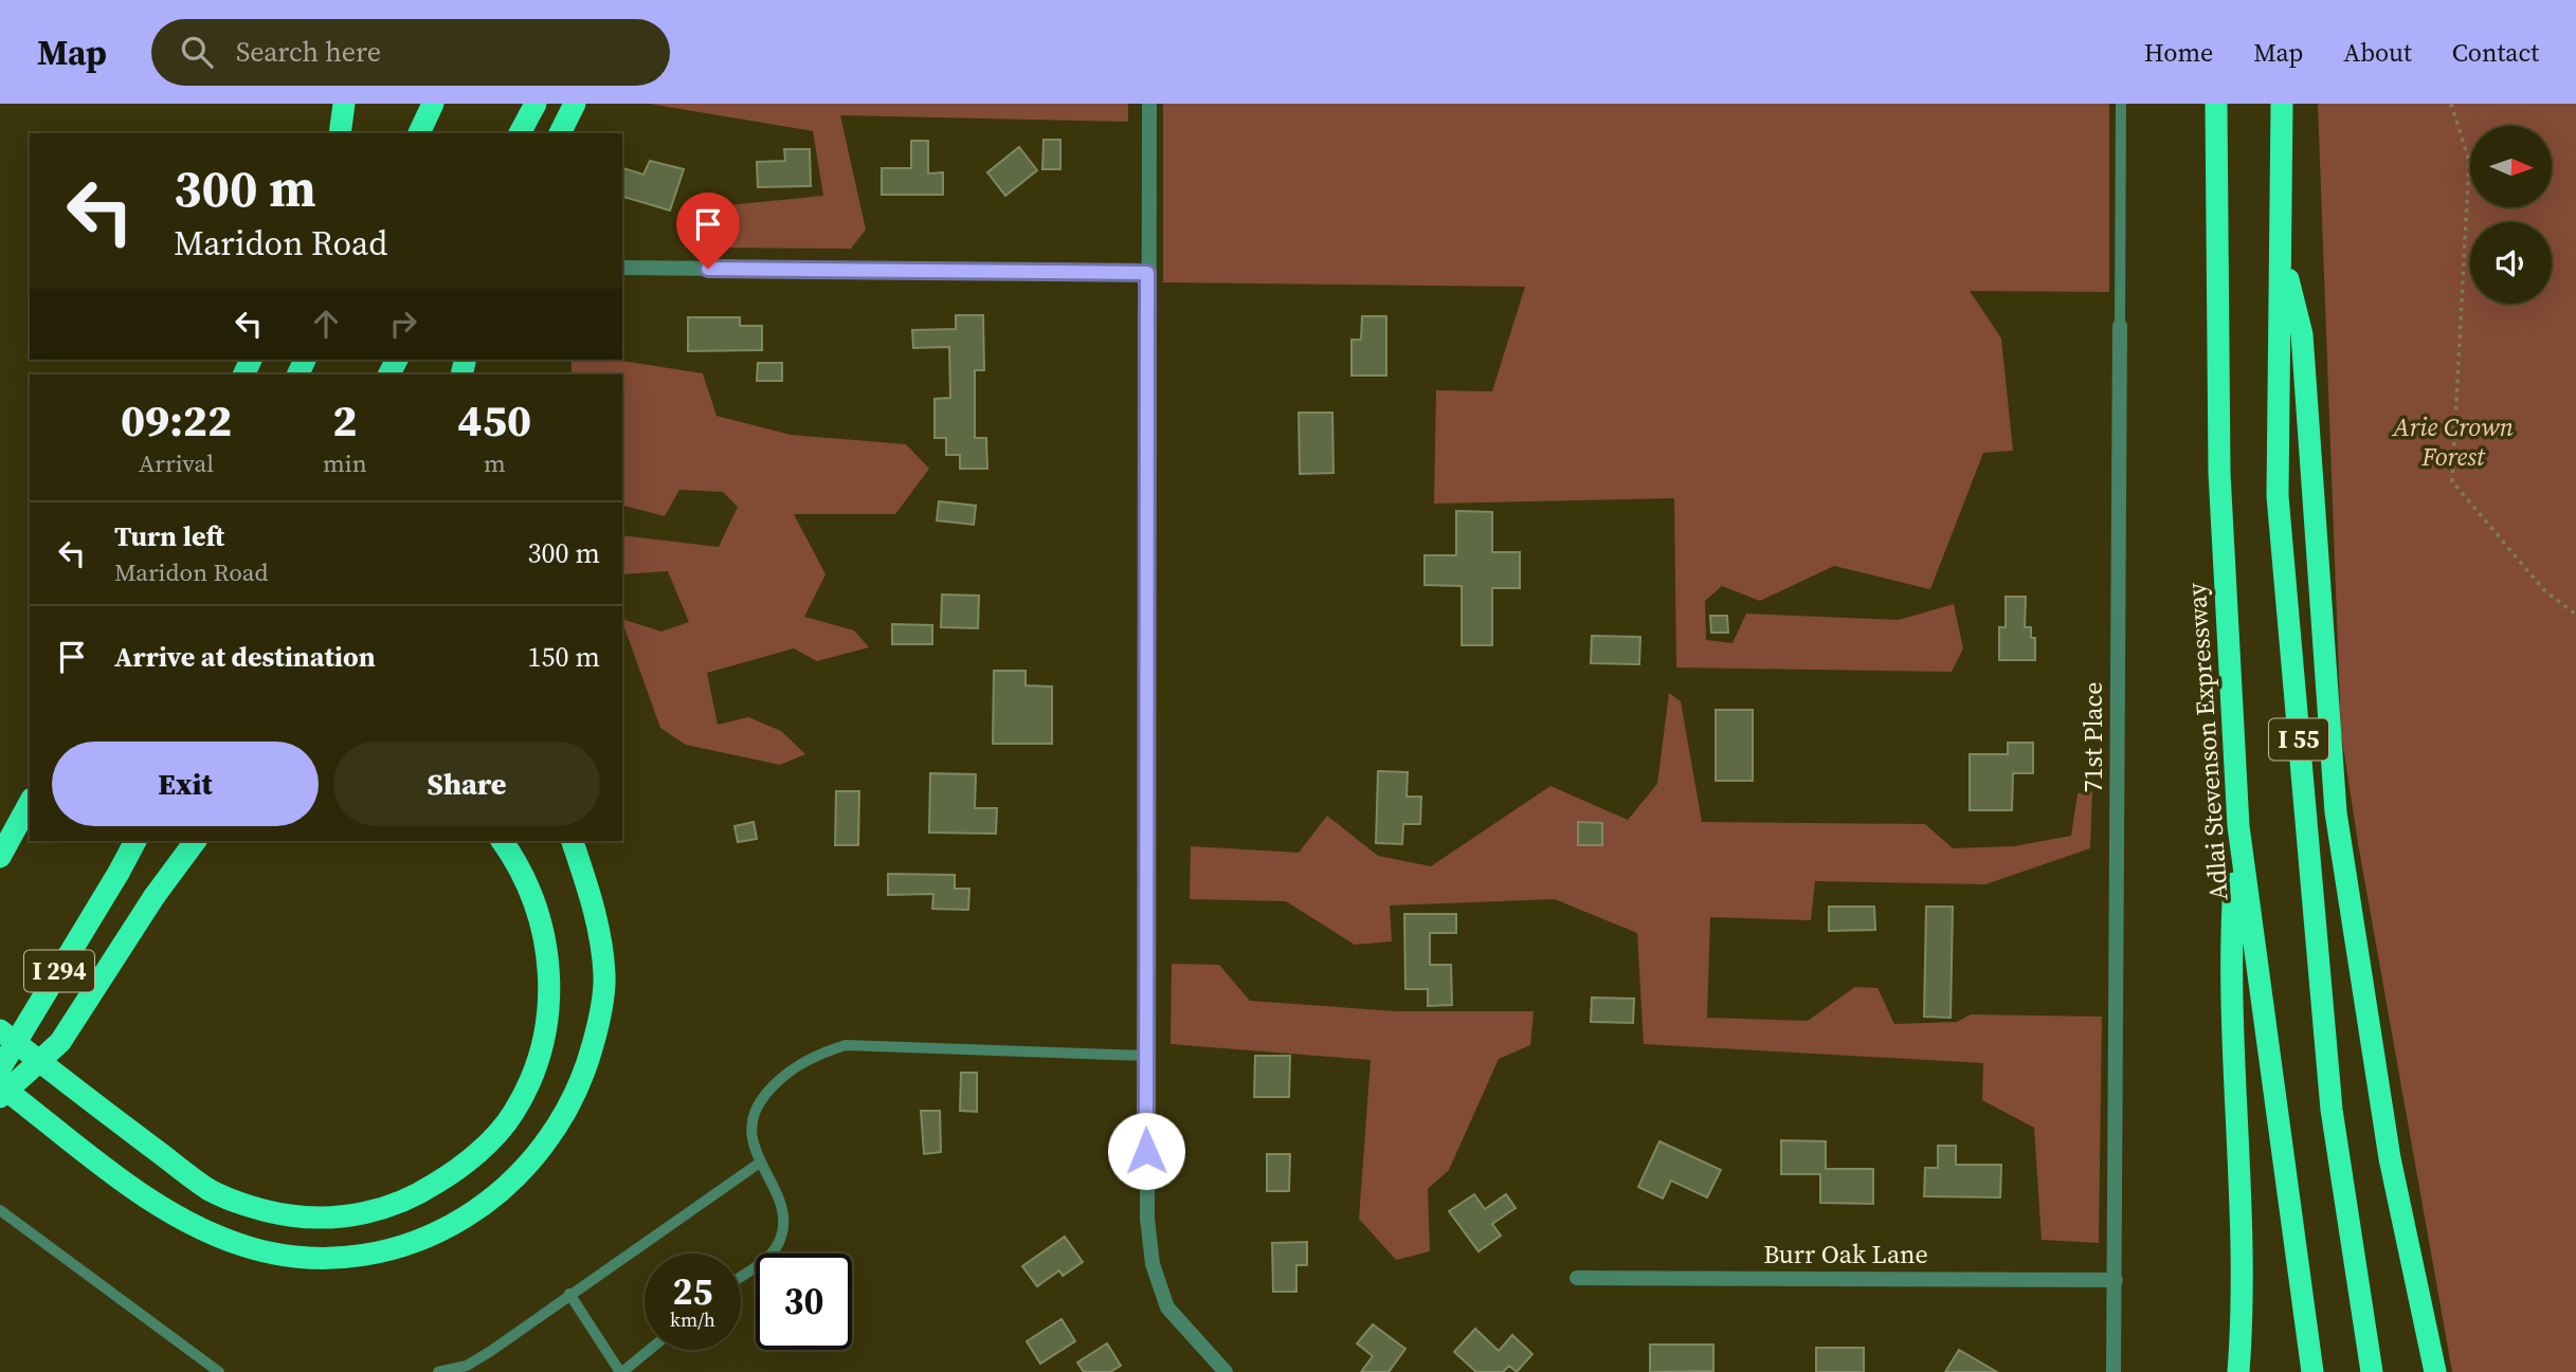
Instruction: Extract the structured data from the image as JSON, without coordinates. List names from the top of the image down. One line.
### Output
{"streets":{"highway":["I 55","Adlai Stevenson Expressway","I 294"],"street":["71st Place","Burr Oak Lane"]},"crossings":[["71st Place","Burr Oak Lane"]],"parks":["Arie Crown Forest"],"north":"right","page":{"header":"Map","search":"Search here","nav":["Home","Map","About","Contact"],"turn":["300 m","Maridon Road"],"eta":["09:22","Arrival","2","min","450","m"],"list":[{"name":"Turn left","note":"Maridon Road","value":"300 m"},{"name":"Arrive at destination","value":"150 m"}],"buttons":["Exit","Share"],"speed":"25 km/h","limit":"30"}}
